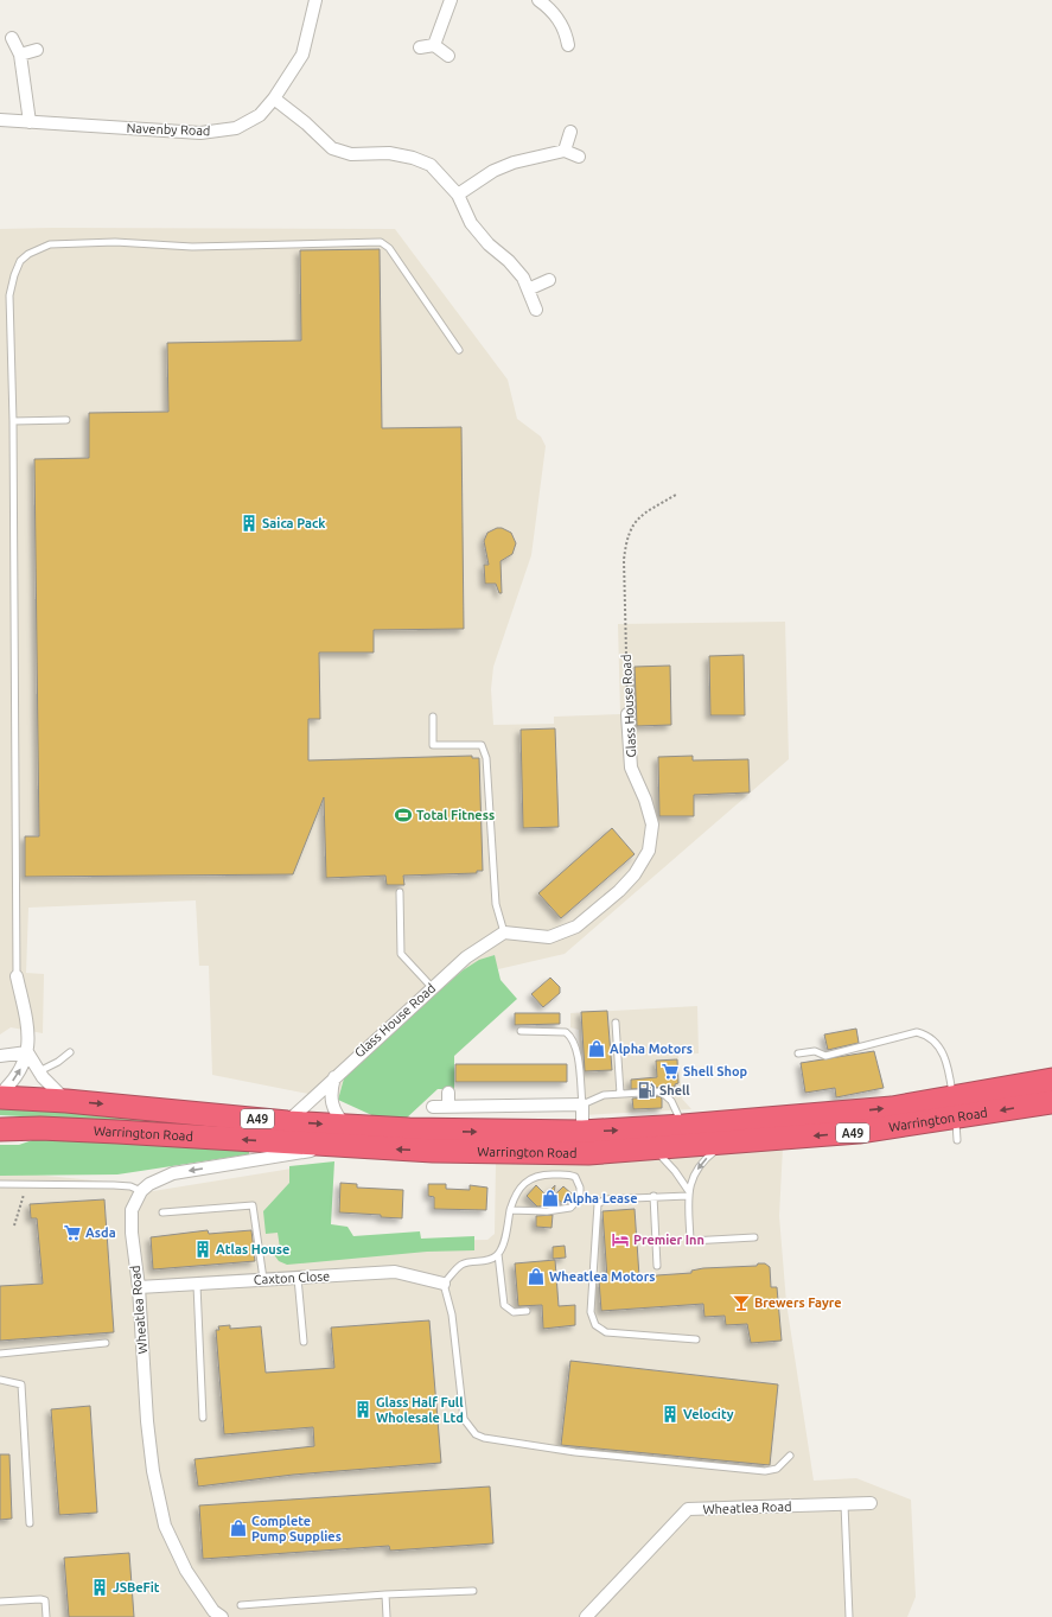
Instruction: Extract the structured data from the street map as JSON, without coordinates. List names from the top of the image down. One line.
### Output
{"streets":{"highway":["A49","Warrington Road"],"street":["Navenby Road","Glass House Road","Caxton Close","Wheatlea Road"]},"crossings":[["Glass House Road","Warrington Road"],["Caxton Close","Wheatlea Road"]],"places":{"building":["Saica Pack","Atlas House","Glass Half Full Wholesale Ltd","Velocity","JSBeFit"],"sports":["Total Fitness"],"shop":["Alpha Motors","Alpha Lease","Wheatlea Motors","Complete Pump Supplies"],"supermarket":["Shell Shop","Asda"],"fuel station":["Shell"],"hotel":["Premier Inn"],"bar":["Brewers Fayre"]}}
